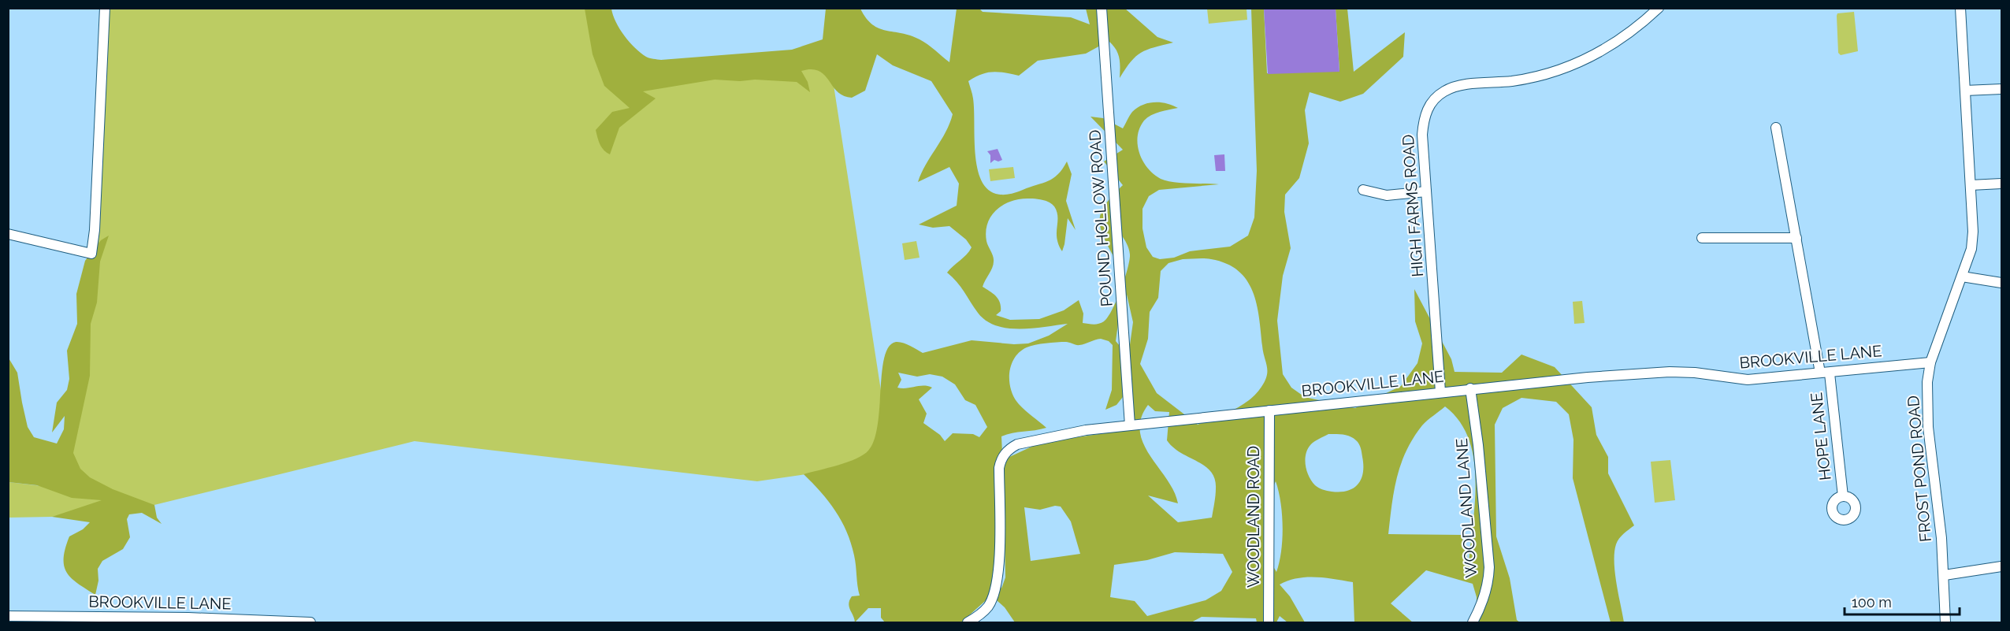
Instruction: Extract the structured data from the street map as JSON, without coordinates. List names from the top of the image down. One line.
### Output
{"streets":{"street":["HIGH FARMS ROAD","POUND HOLLOW ROAD","BROOKVILLE LANE","HOPE LANE","FROST POND ROAD","WOODLAND LANE","WOODLAND ROAD"]},"crossings":[["HIGH FARMS ROAD","BROOKVILLE LANE"],["POUND HOLLOW ROAD","BROOKVILLE LANE"],["BROOKVILLE LANE","HOPE LANE"],["BROOKVILLE LANE","FROST POND ROAD"],["BROOKVILLE LANE","WOODLAND LANE"],["BROOKVILLE LANE","WOODLAND ROAD"]],"scale_bar":"100 m"}
